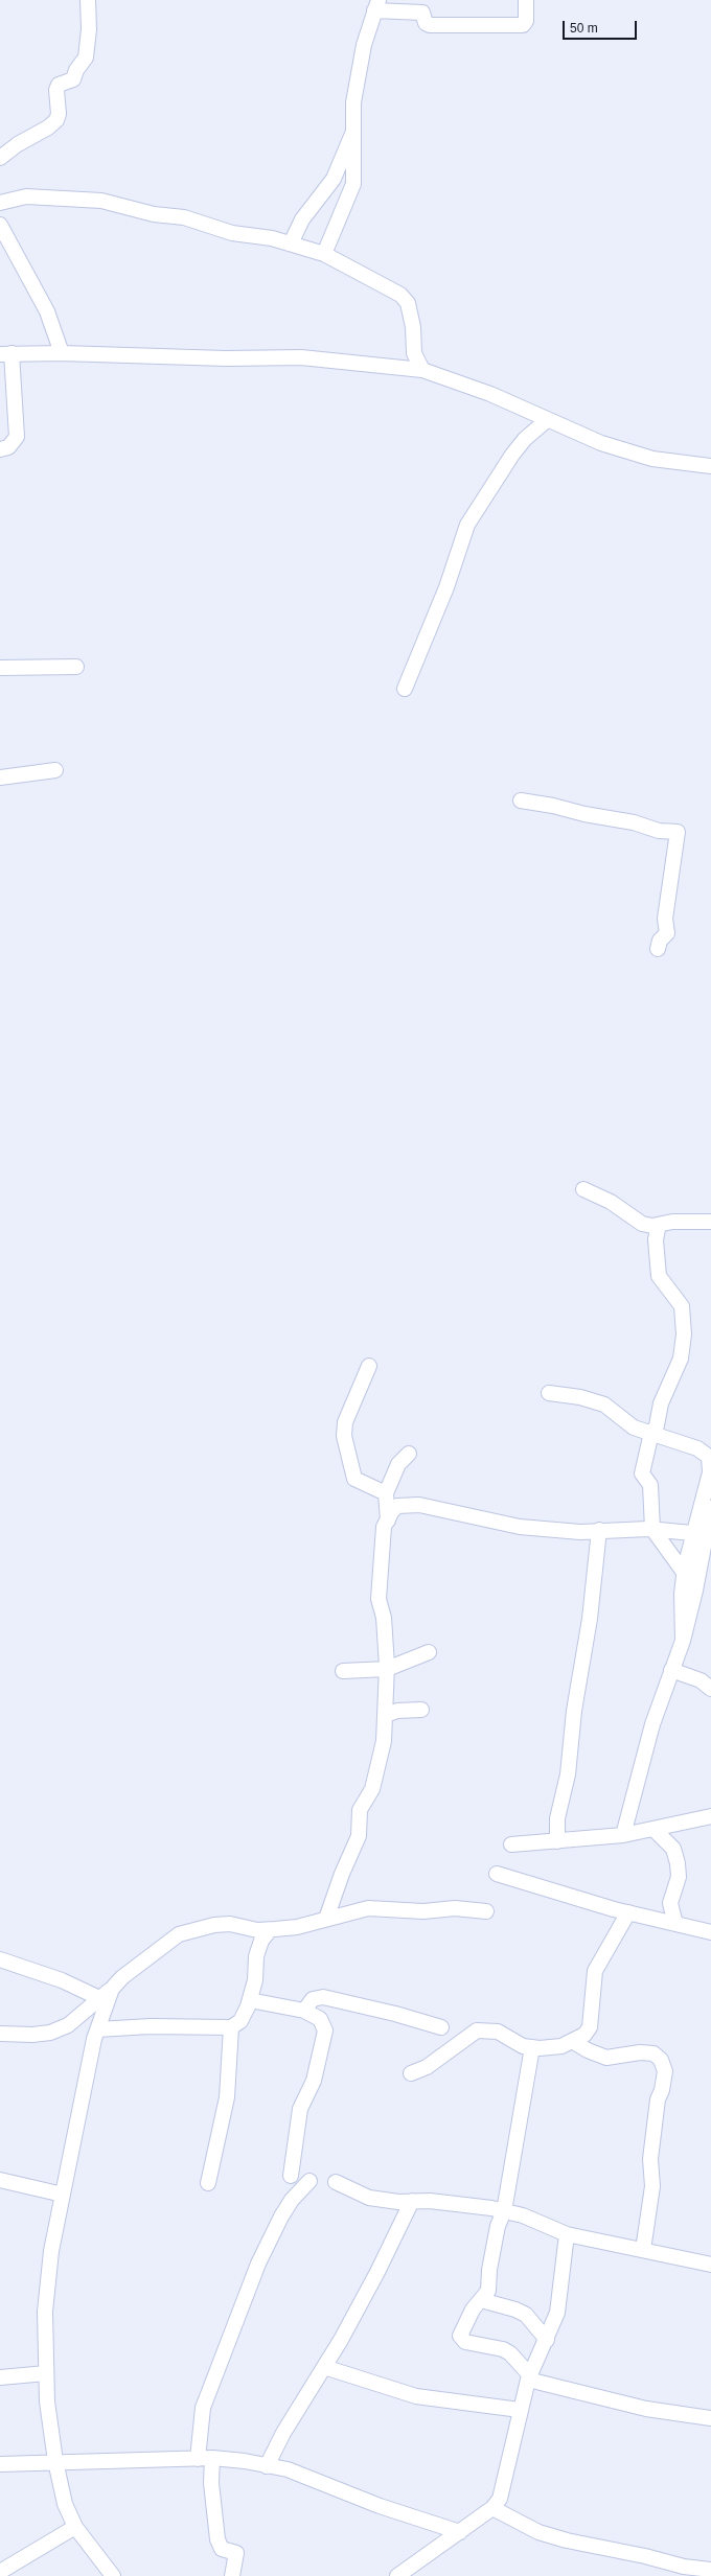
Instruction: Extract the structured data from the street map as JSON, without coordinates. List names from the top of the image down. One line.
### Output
{"scale_bar":"50 m"}
